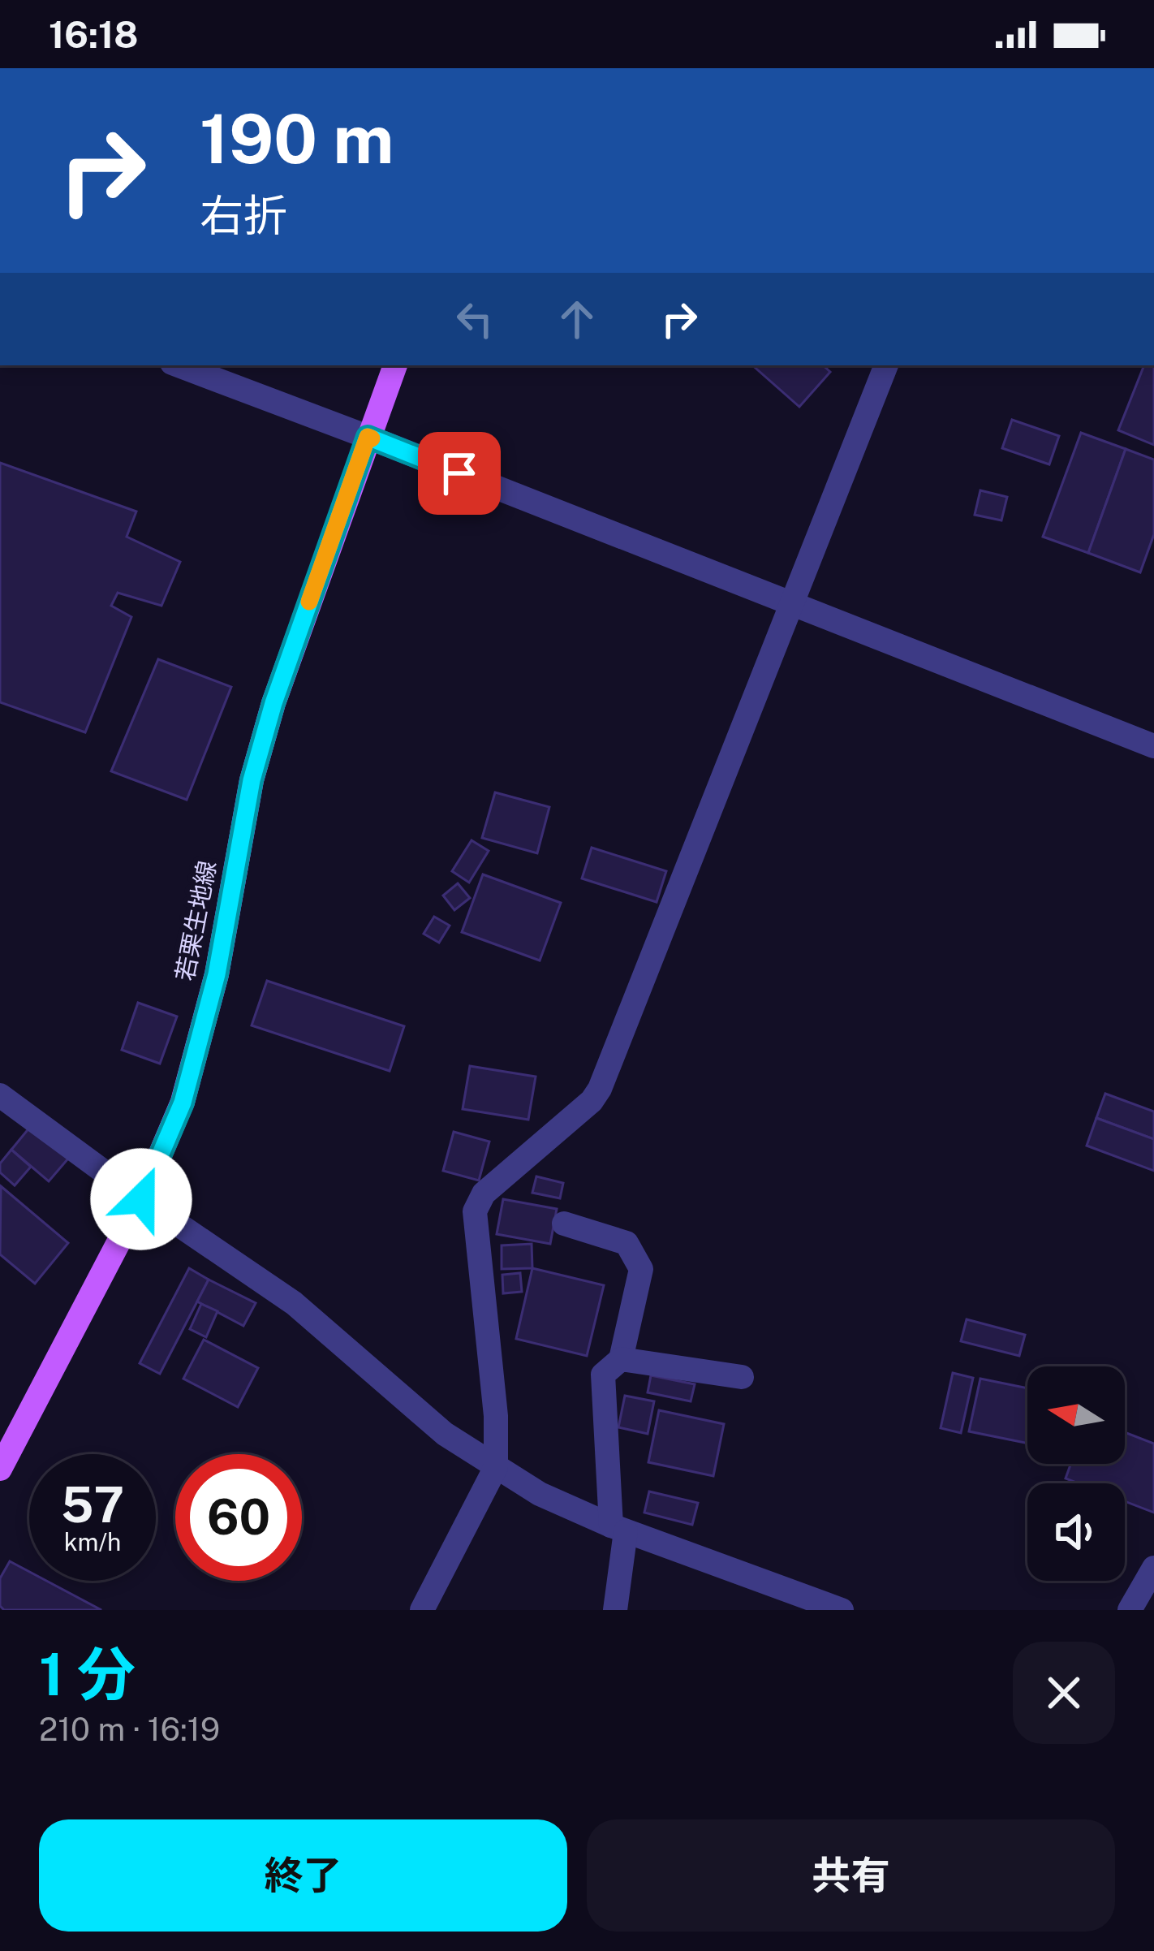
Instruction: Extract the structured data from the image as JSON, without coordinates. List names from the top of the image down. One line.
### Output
{"streets":{"main road":["若栗生地線"]},"north":"left","page":{"status":"16:18","turn":["190 m","右折"],"speed":"57 km/h","limit":"60","heading":["1 分","210 m · 16:19"],"buttons":["終了","共有"]}}
